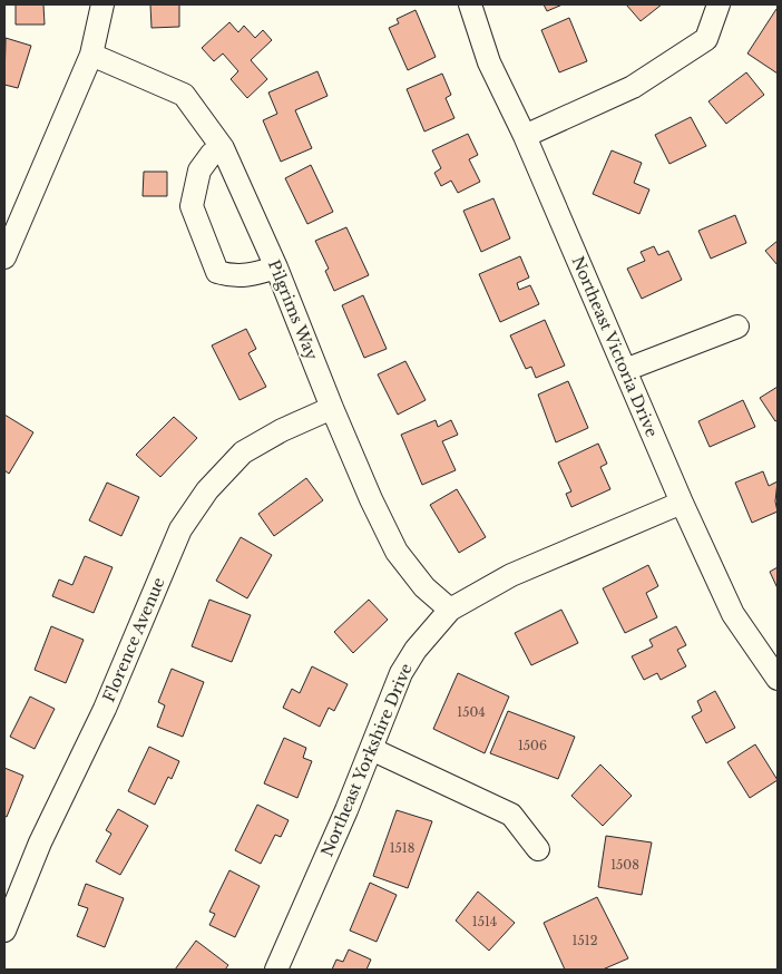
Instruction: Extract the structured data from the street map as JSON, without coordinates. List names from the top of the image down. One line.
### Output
{"streets":{"street":["Pilgrims Way","Northeast Victoria Drive","Florence Avenue","Northeast Yorkshire Drive"]},"crossings":[["Pilgrims Way","Florence Avenue"],["Pilgrims Way","Northeast Yorkshire Drive"],["Northeast Victoria Drive","Northeast Yorkshire Drive"]],"house_numbers":["1504","1506","1518","1508","1514","1512"]}
